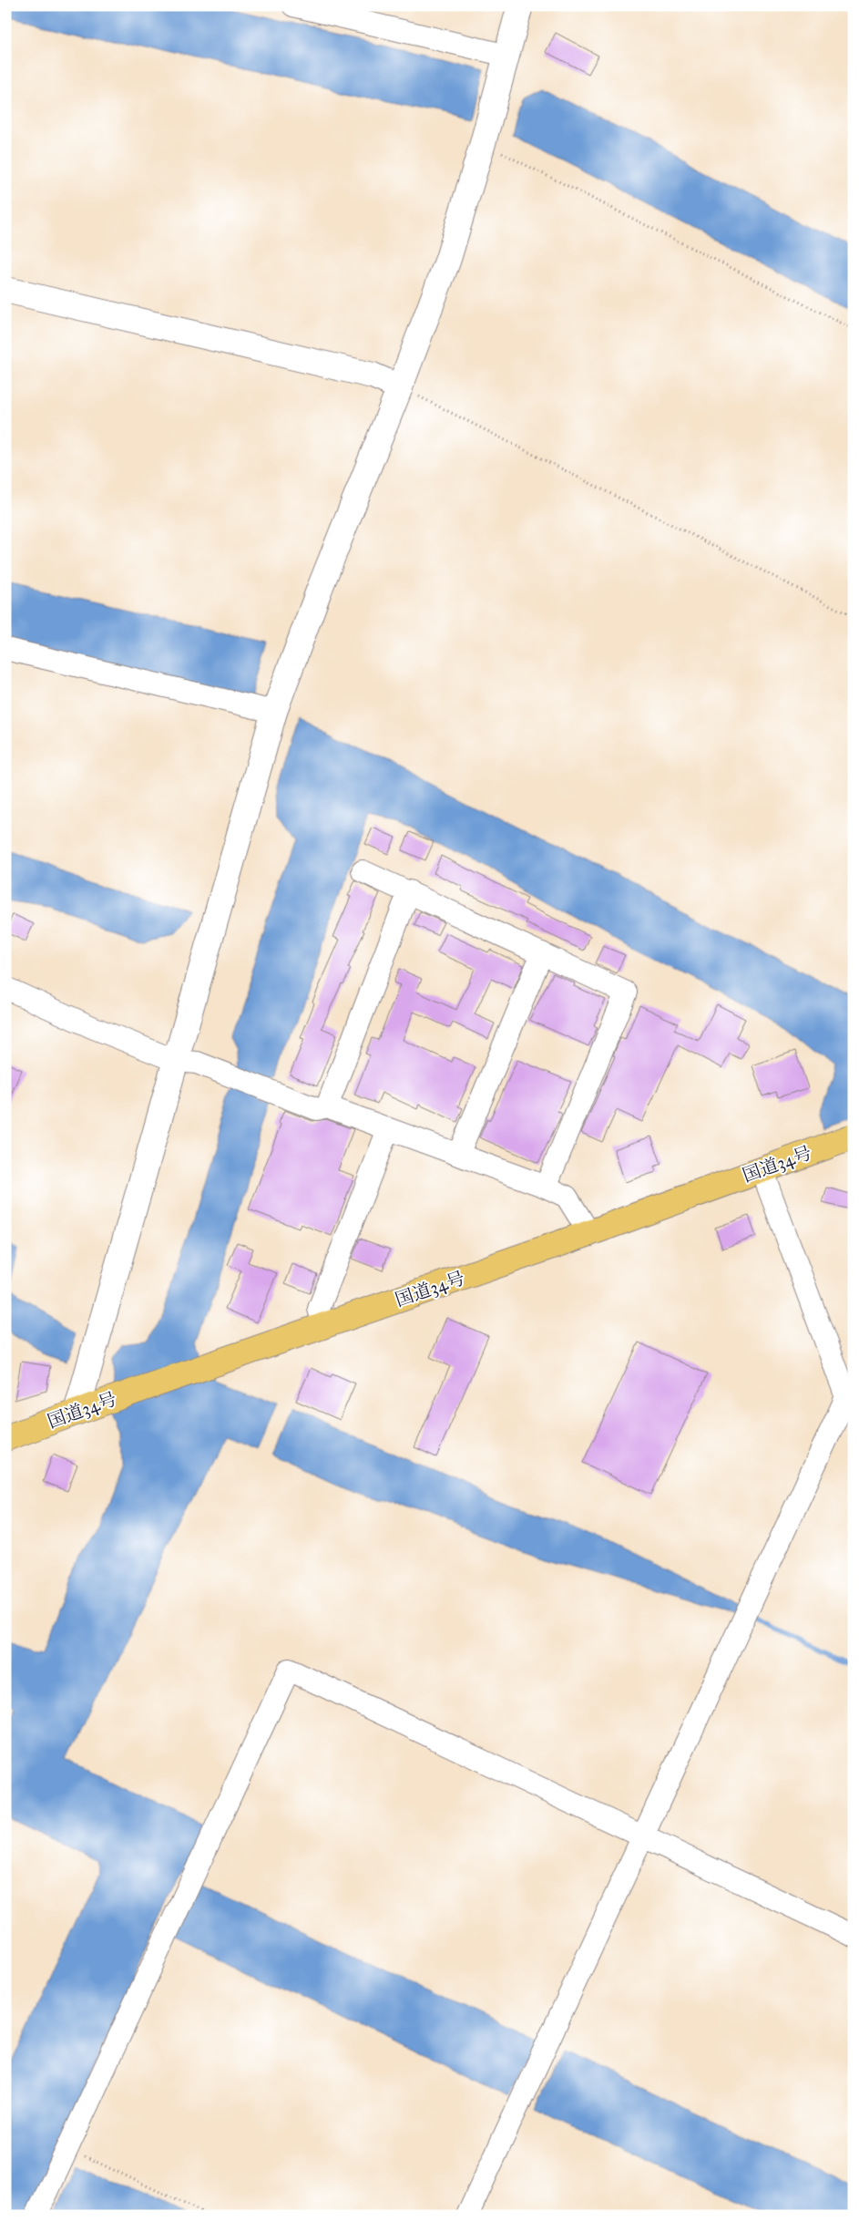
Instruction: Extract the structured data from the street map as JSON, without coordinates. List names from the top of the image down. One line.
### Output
{"streets":{"highway":["国道34号"]}}
